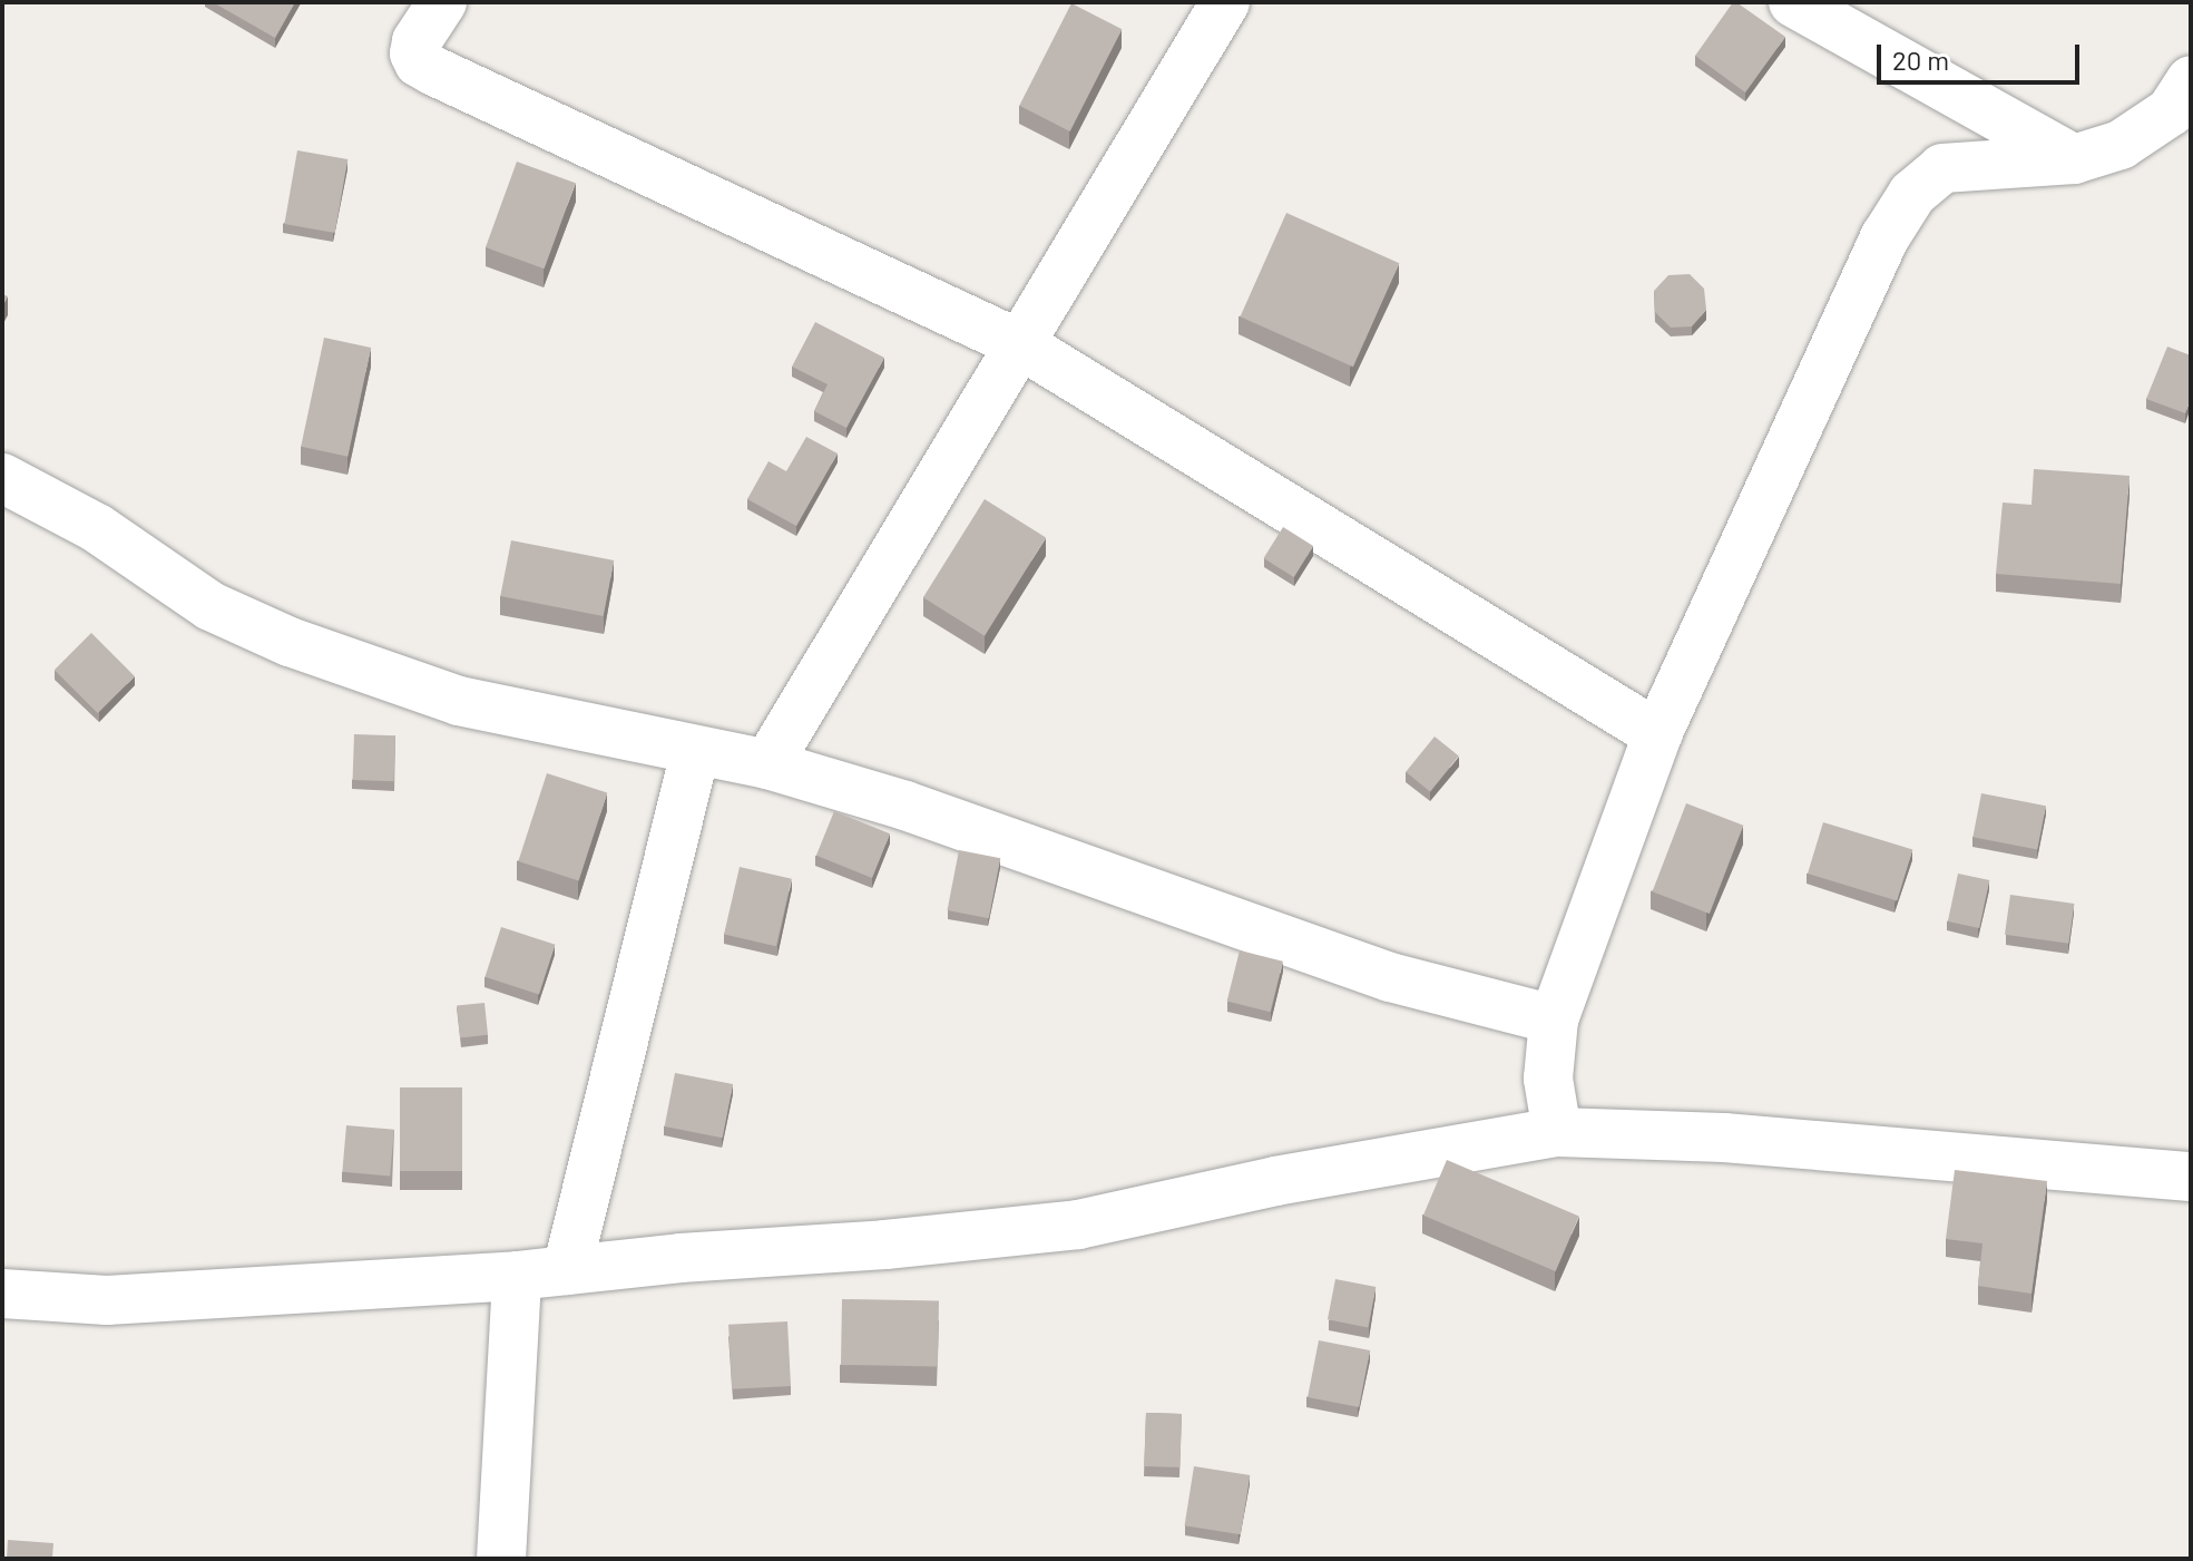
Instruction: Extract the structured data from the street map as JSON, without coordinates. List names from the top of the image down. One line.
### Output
{"scale_bar":"20 m"}
